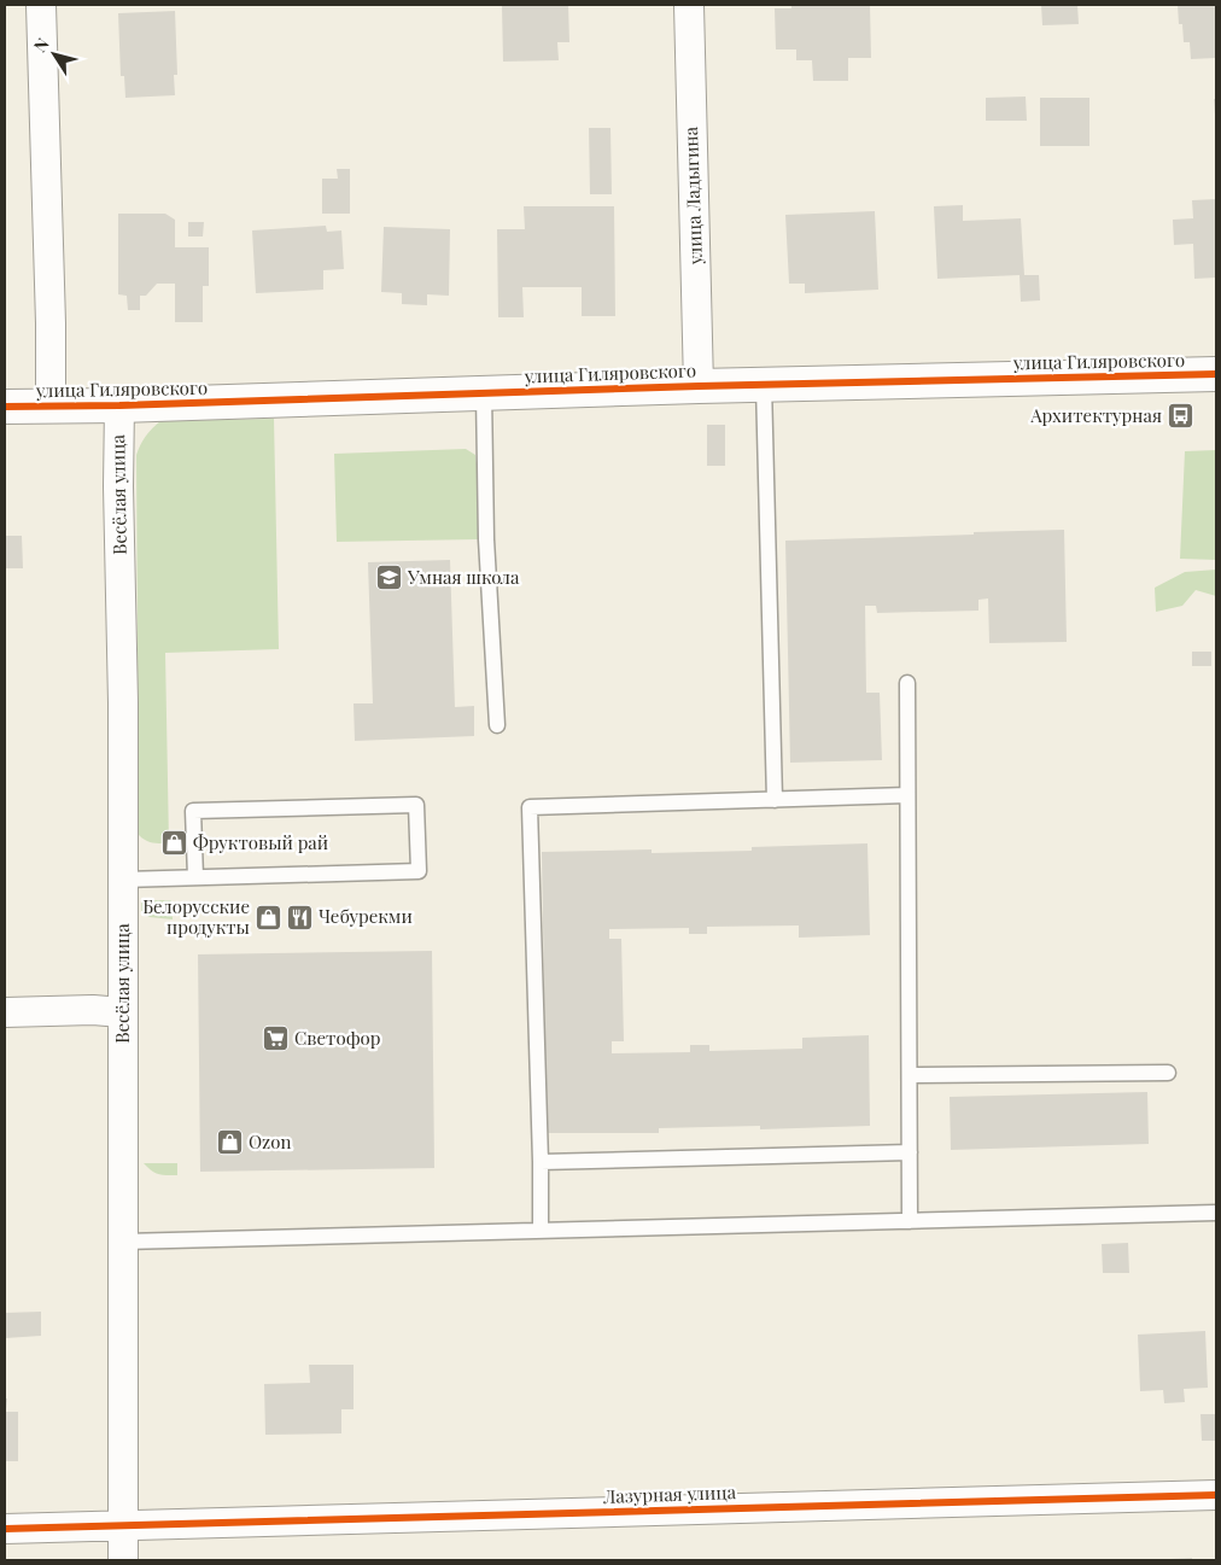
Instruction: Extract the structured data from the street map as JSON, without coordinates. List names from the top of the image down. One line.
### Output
{"streets":{"street":["улица Ладыгина","улица Гиляровского","Весёлая улица","Лазурная улица"]},"crossings":[["улица Ладыгина","улица Гиляровского"],["улица Гиляровского","Весёлая улица"],["Весёлая улица","Лазурная улица"]],"places":{"bus stop":["Архитектурная"],"school or university":["Умная школа"],"shop":["Фруктовый рай","Белорусские продукты","Ozon"],"restaurant":["Чебурекми"],"supermarket":["Светофор"]},"north":"top left"}
